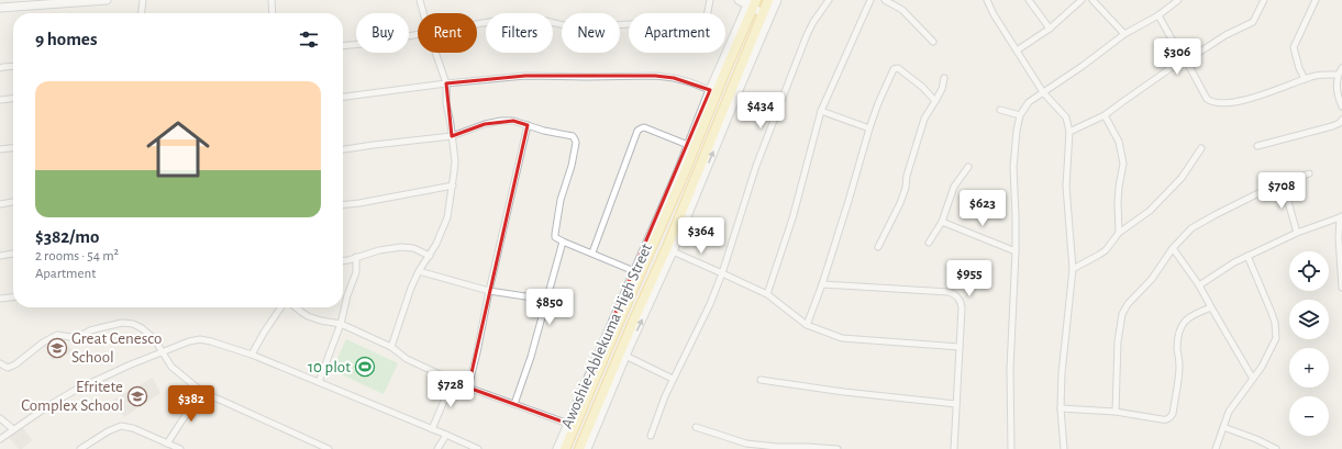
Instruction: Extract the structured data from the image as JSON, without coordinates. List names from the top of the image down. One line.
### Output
{"streets":{"main road":["Awoshie-Ablekuma High Street"]},"places":{"school or university":["Great Cenesco School","Efritete Complex School"],"sports":["10 plot"]},"page":{"chip":["Buy","Rent","Filters","New","Apartment"],"heading":"9 homes","price":["$306","$434","$708","$623","$364","$955","$850","$728","$382"],"list":[{"name":"$382/mo","note":"2 rooms · 54 m² · Apartment"}],"map_buttons":["+","−"]}}
